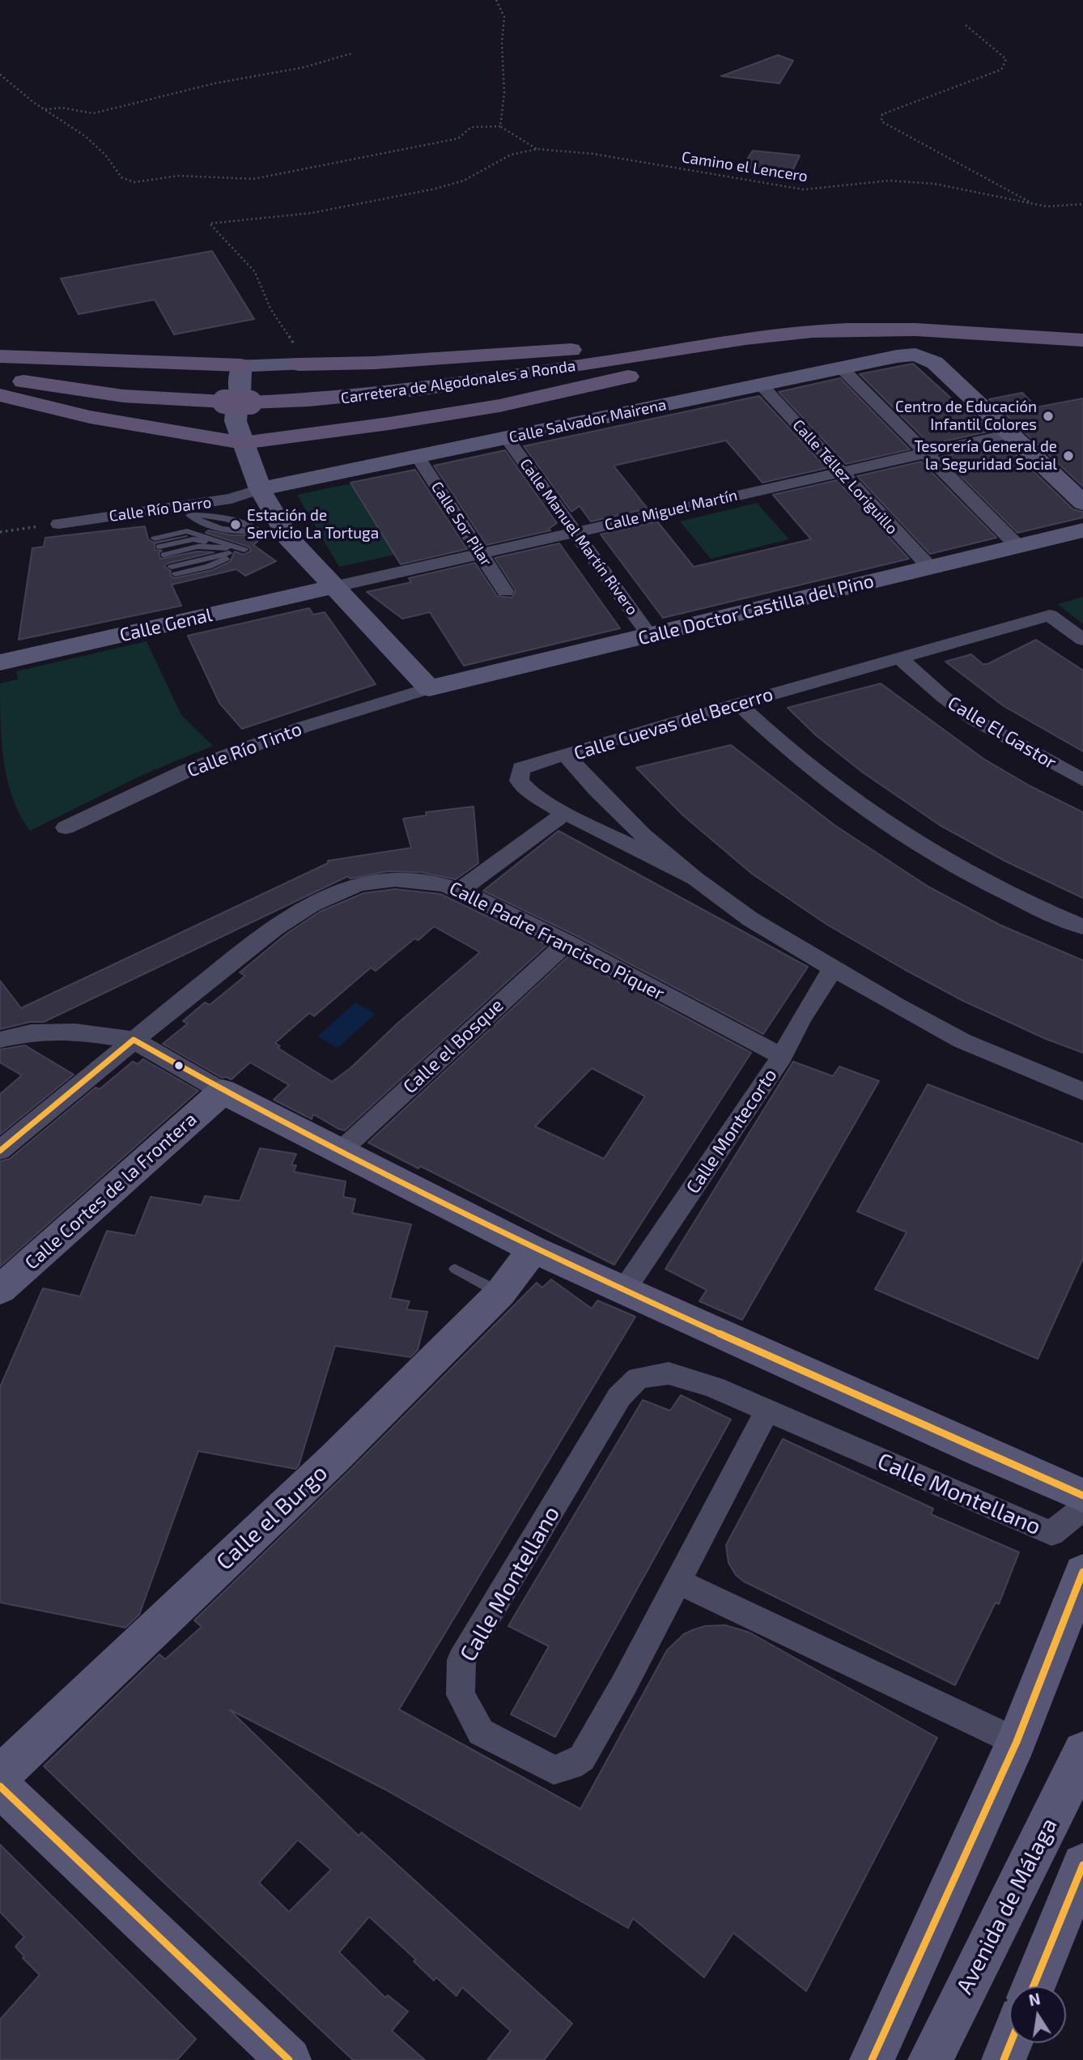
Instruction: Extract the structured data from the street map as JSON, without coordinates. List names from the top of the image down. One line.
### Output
{"streets":{"main road":["Carretera de Algodonales a Ronda"],"street":["Calle Salvador Mairena","Calle Téllez Loriguillo","Calle Río Darro","Calle Miguel Martín","Calle Sor Pilar","Calle Manuel Martín Rivero","Calle Doctor Castilla del Pino","Calle Genal","Calle Cuevas del Becerro","Calle El Gastor","Calle Río Tinto","Calle Padre Francisco Piquer","Calle el Bosque","Calle Montecorto","Calle Cortes de la Frontera","Calle Montellano","Calle el Burgo","Avenida de Málaga"],"path":["Camino el Lencero"]},"crossings":[["Calle Salvador Mairena","Calle Téllez Loriguillo"],["Calle Salvador Mairena","Calle Río Darro"],["Calle Salvador Mairena","Calle Miguel Martín"],["Calle Salvador Mairena","Calle Sor Pilar"],["Calle Salvador Mairena","Calle Manuel Martín Rivero"],["Calle Téllez Loriguillo","Calle Miguel Martín"],["Calle Téllez Loriguillo","Calle Doctor Castilla del Pino"],["Calle Miguel Martín","Calle Sor Pilar"],["Calle Miguel Martín","Calle Manuel Martín Rivero"],["Calle Miguel Martín","Calle Genal"],["Calle Manuel Martín Rivero","Calle Doctor Castilla del Pino"],["Calle Doctor Castilla del Pino","Calle Río Tinto"],["Calle Cuevas del Becerro","Calle El Gastor"],["Calle Cuevas del Becerro","Calle Montecorto"],["Calle Padre Francisco Piquer","Calle el Bosque"],["Calle Padre Francisco Piquer","Calle Montecorto"]],"places":["Centro de Educación Infantil Colores","Tesorería General de la Seguridad Social","Estación de Servicio La Tortuga"],"north":"top"}
